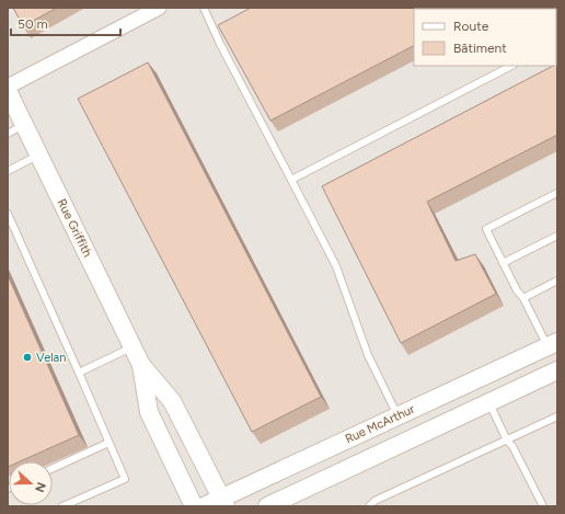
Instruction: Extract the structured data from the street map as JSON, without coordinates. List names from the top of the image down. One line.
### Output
{"streets":{"street":["Rue Griffith","Rue McArthur"]},"crossings":[["Rue Griffith","Rue McArthur"]],"places":["Velan"],"legend":["Route","Bâtiment"],"scale_bar":"50 m","north":"right"}
